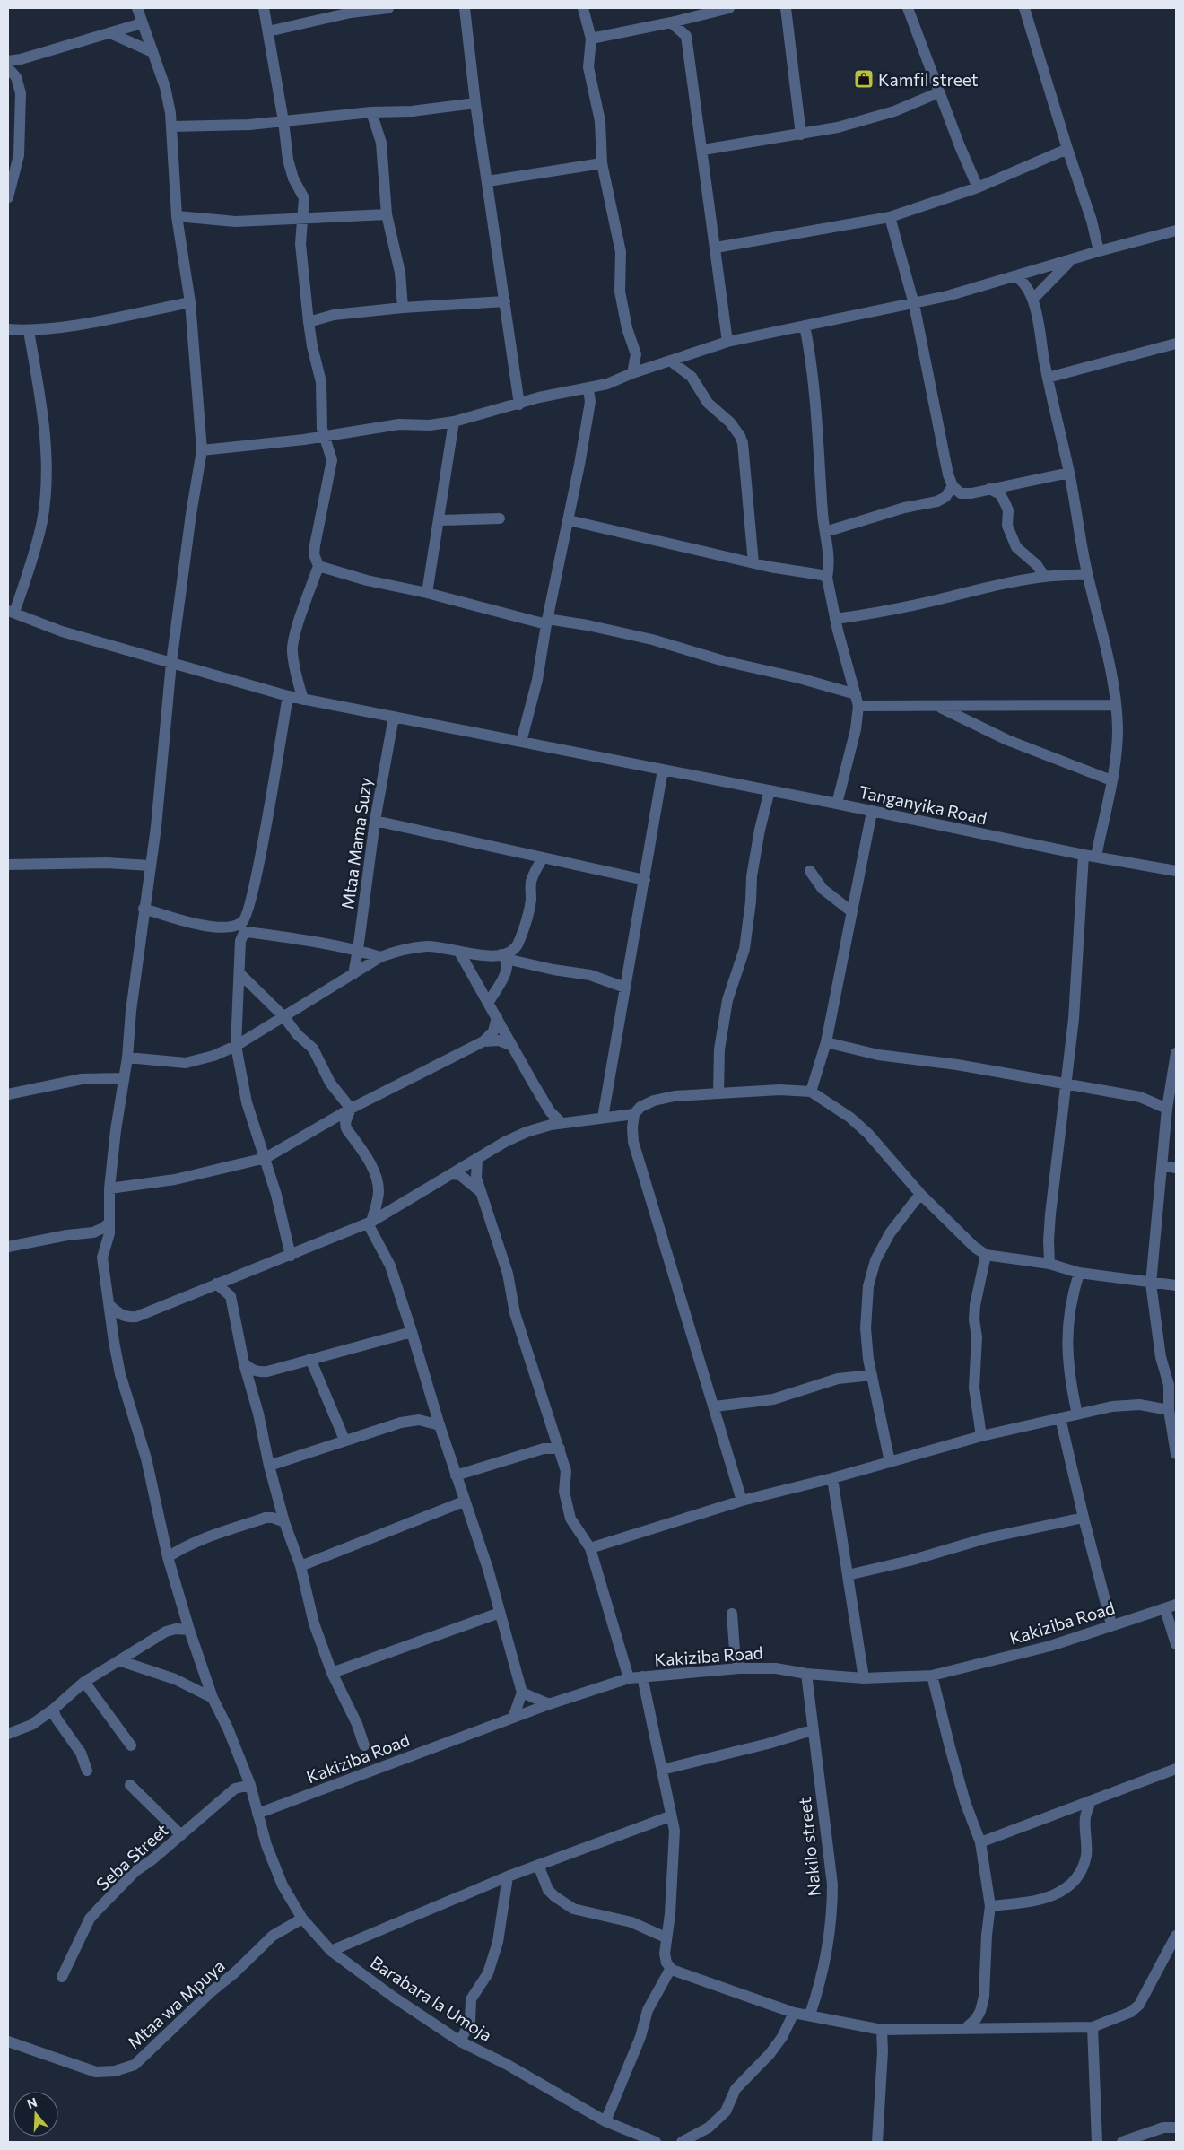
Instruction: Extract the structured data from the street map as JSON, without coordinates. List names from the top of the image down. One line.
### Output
{"streets":{"street":["Tanganyika Road","Mtaa Mama Suzy","Kakiziba Road","Nakilo street","Seba Street","Barabara la Umoja","Mtaa wa Mpuya"]},"crossings":[["Tanganyika Road","Mtaa Mama Suzy"],["Tanganyika Road","Barabara la Umoja"],["Kakiziba Road","Nakilo street"],["Kakiziba Road","Barabara la Umoja"],["Seba Street","Barabara la Umoja"],["Barabara la Umoja","Mtaa wa Mpuya"]],"places":{"shop":["Kamfil street"]},"north":"top"}
